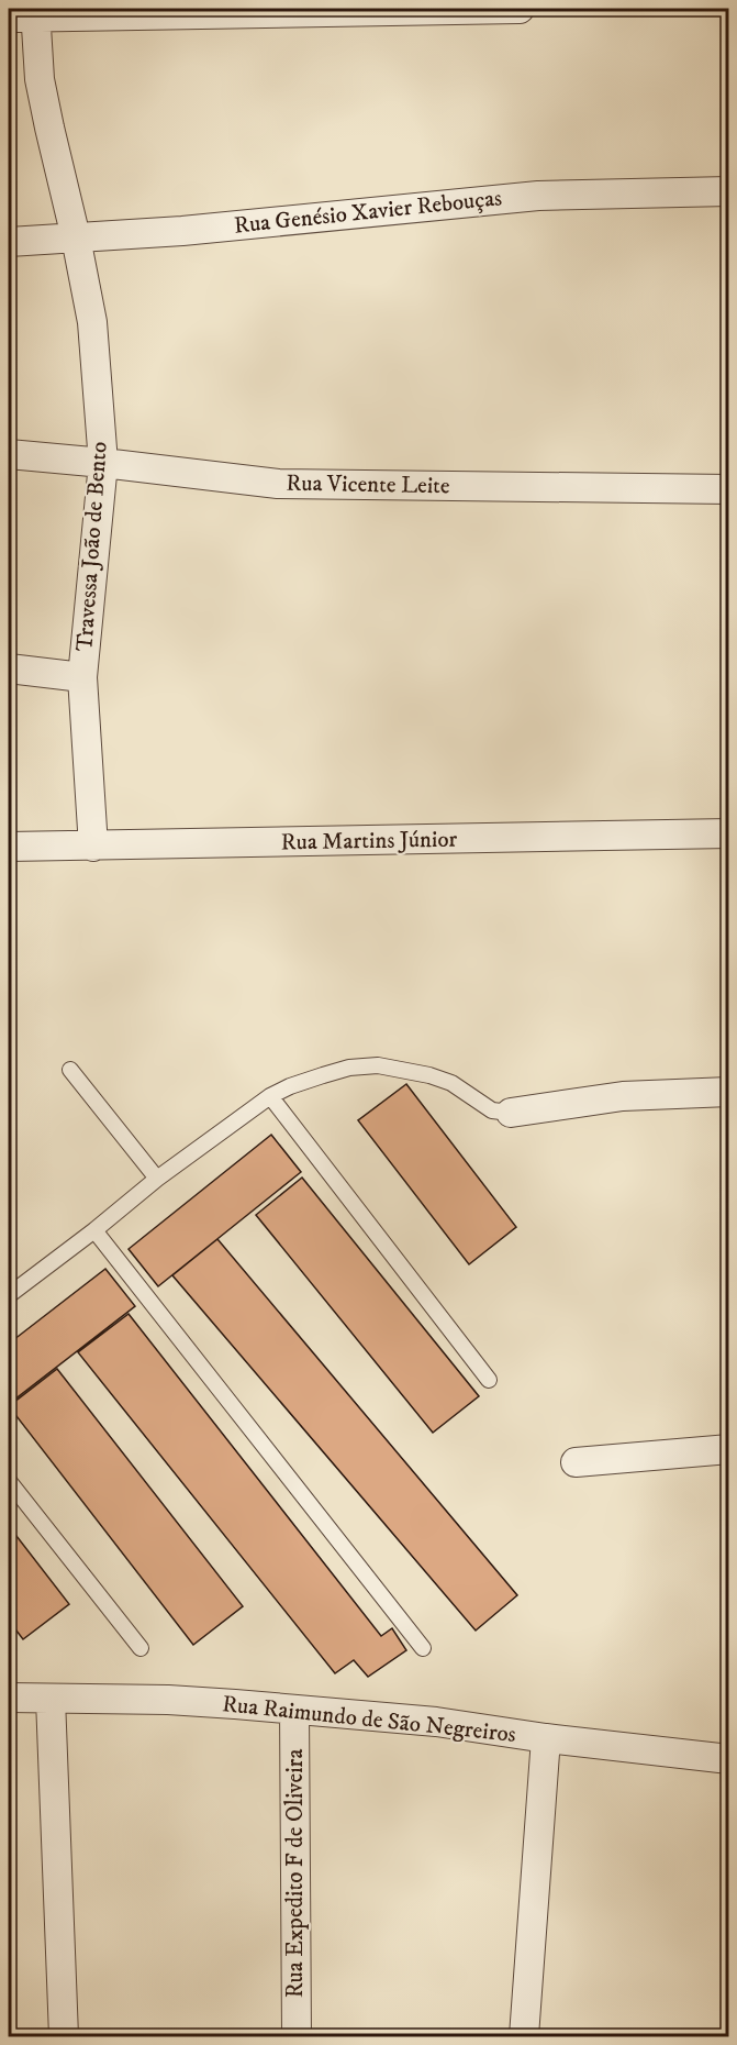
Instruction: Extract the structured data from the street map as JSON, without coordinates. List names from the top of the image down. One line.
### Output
{"streets":{"street":["Rua Genésio Xavier Rebouças","Rua Vicente Leite","Travessa João de Bento","Rua Martins Júnior","Rua Raimundo de São Negreiros","Rua Expedito F de Oliveira"]},"crossings":[["Rua Genésio Xavier Rebouças","Travessa João de Bento"],["Rua Vicente Leite","Travessa João de Bento"],["Travessa João de Bento","Rua Martins Júnior"],["Rua Raimundo de São Negreiros","Rua Expedito F de Oliveira"]]}
